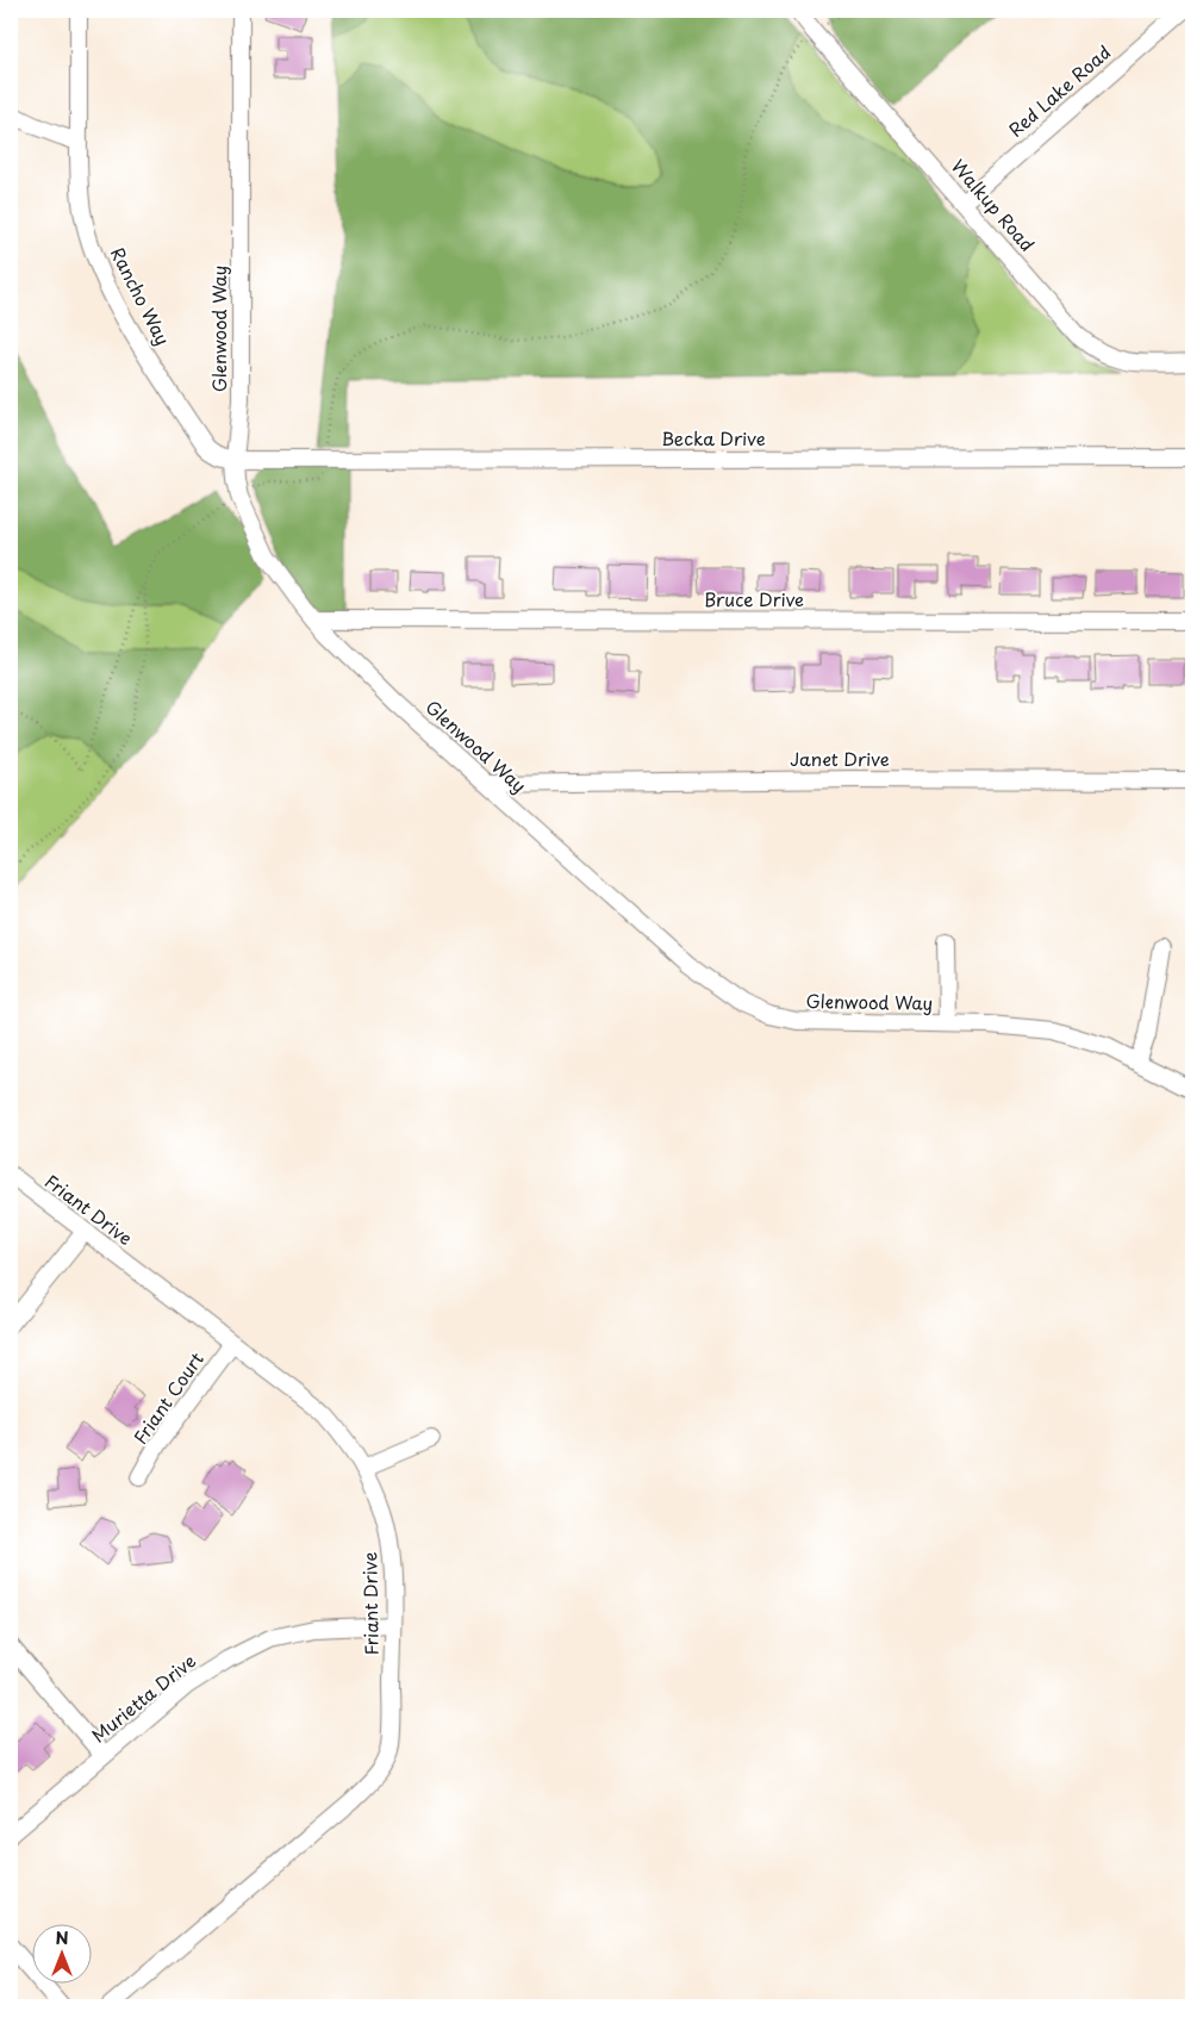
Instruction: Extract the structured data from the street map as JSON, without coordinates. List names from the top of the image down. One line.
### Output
{"streets":{"street":["Red Lake Road","Walkup Road","Rancho Way","Glenwood Way","Becka Drive","Bruce Drive","Janet Drive","Friant Drive","Friant Court","Murietta Drive"]},"crossings":[["Red Lake Road","Walkup Road"],["Rancho Way","Glenwood Way"],["Rancho Way","Becka Drive"],["Glenwood Way","Becka Drive"],["Glenwood Way","Bruce Drive"],["Glenwood Way","Janet Drive"],["Friant Drive","Friant Court"],["Friant Drive","Murietta Drive"]],"north":"top"}
